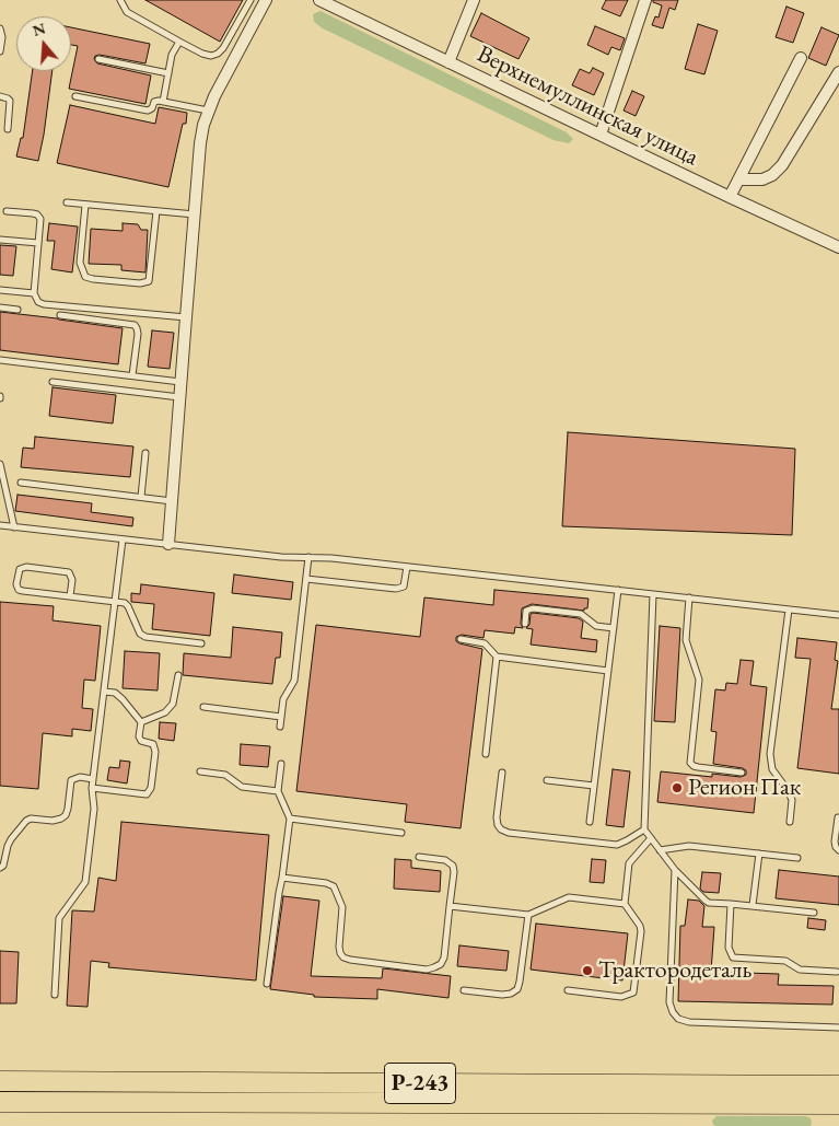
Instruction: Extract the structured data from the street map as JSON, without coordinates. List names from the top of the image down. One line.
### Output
{"streets":{"highway":["Р-243"],"street":["Верхнемуллинская улица"]},"places":["Регион Пак","Трактородеталь"],"north":"top"}
